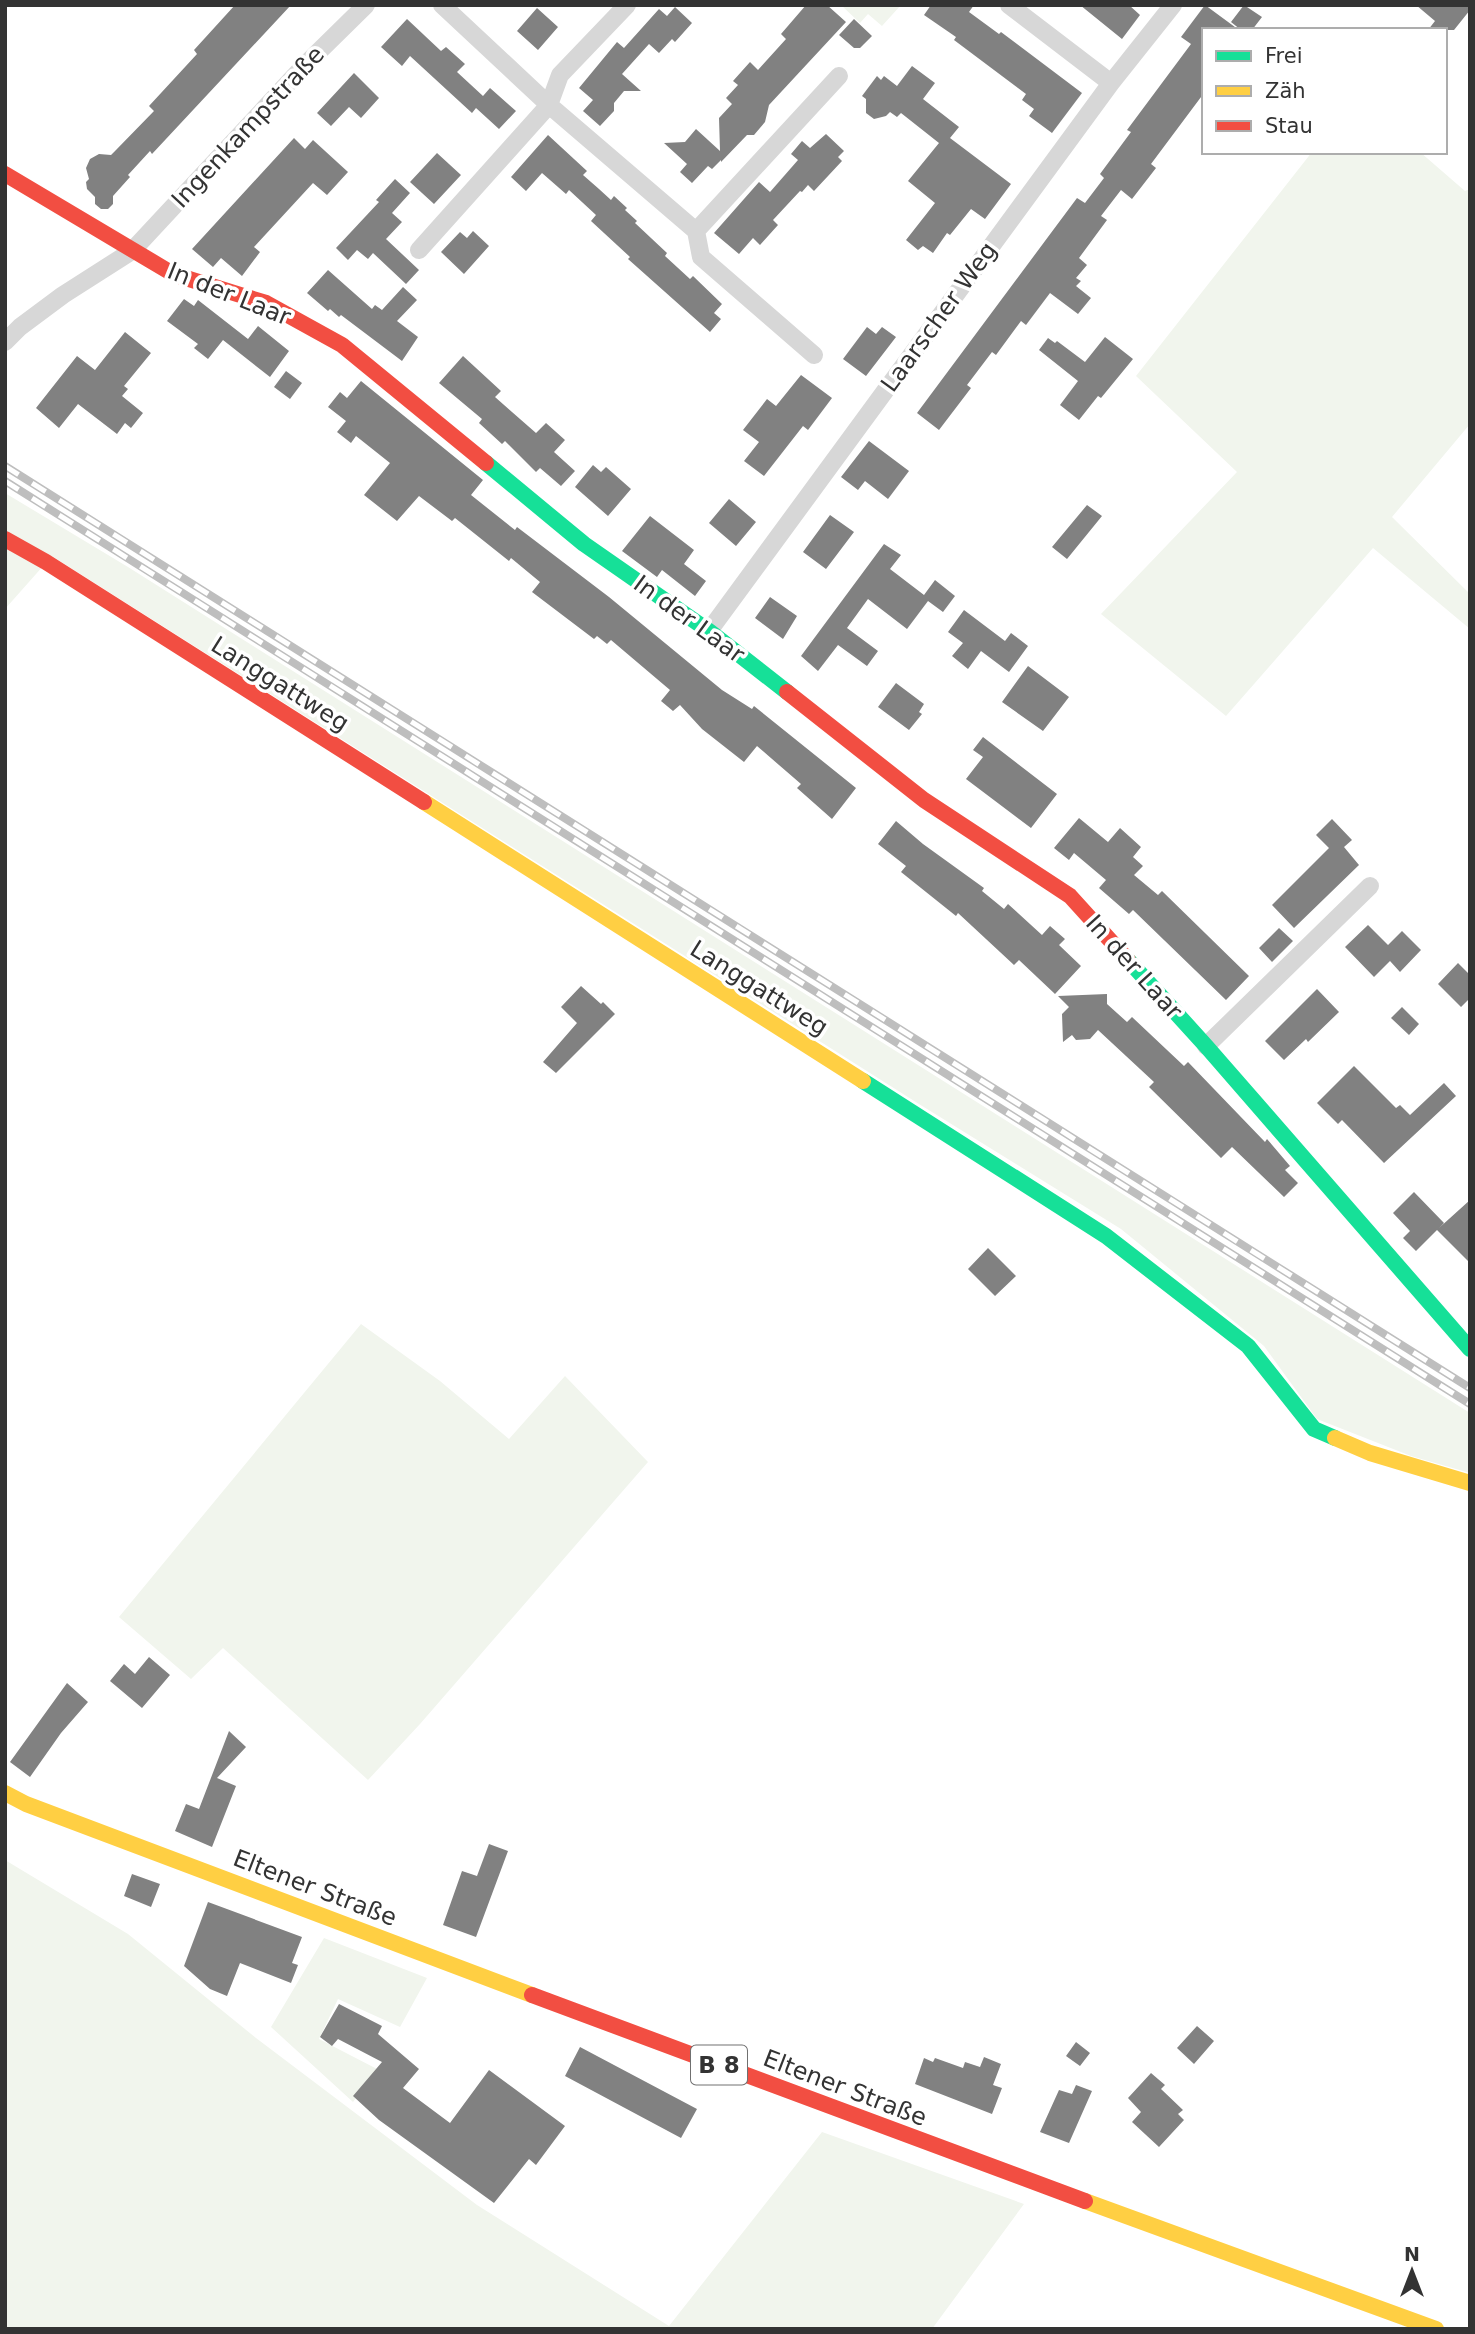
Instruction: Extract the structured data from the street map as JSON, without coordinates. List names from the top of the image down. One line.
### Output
{"streets":{"street":["Ingenkampstraße","In der Laar","Laarscher Weg","Langgattweg","Eltener Straße","B 8"]},"crossings":[["Ingenkampstraße","In der Laar"],["In der Laar","Laarscher Weg"]],"legend":["Frei","Zäh","Stau"],"north":"top"}
